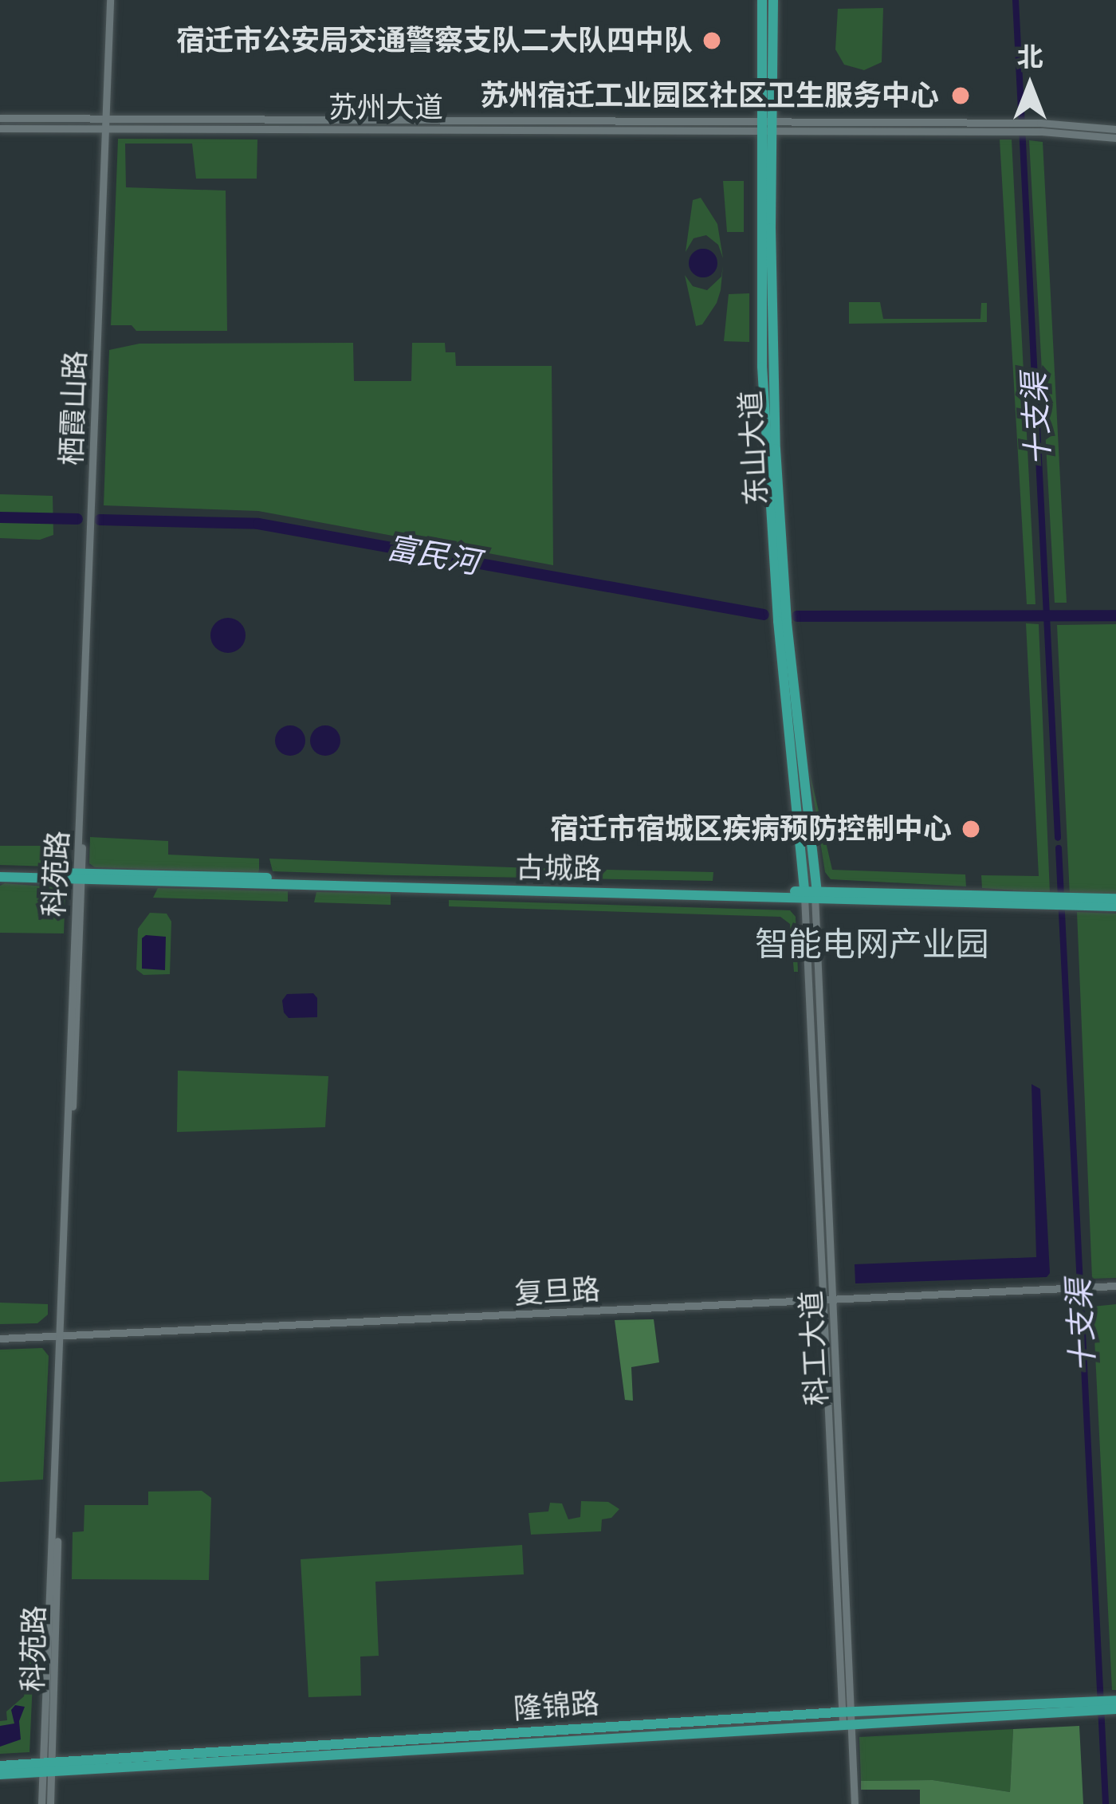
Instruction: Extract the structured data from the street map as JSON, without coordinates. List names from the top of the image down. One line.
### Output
{"streets":{"main road":["东山大道","古城路","隆锦路"],"street":["苏州大道","栖霞山路","科苑路","复旦路","科工大道"]},"crossings":[["苏州大道","栖霞山路"],["苏州大道","东山大道"],["栖霞山路","科苑路"],["东山大道","古城路"],["东山大道","科工大道"],["古城路","科苑路"],["古城路","科工大道"],["科苑路","复旦路"],["科苑路","隆锦路"],["复旦路","科工大道"],["科工大道","隆锦路"]],"districts":["智能电网产业园"],"water":["十支渠","富民河"],"places":["宿迁市公安局交通警察支队二大队四中队","苏州宿迁工业园区社区卫生服务中心","宿迁市宿城区疾病预防控制中心"],"north":"top"}
